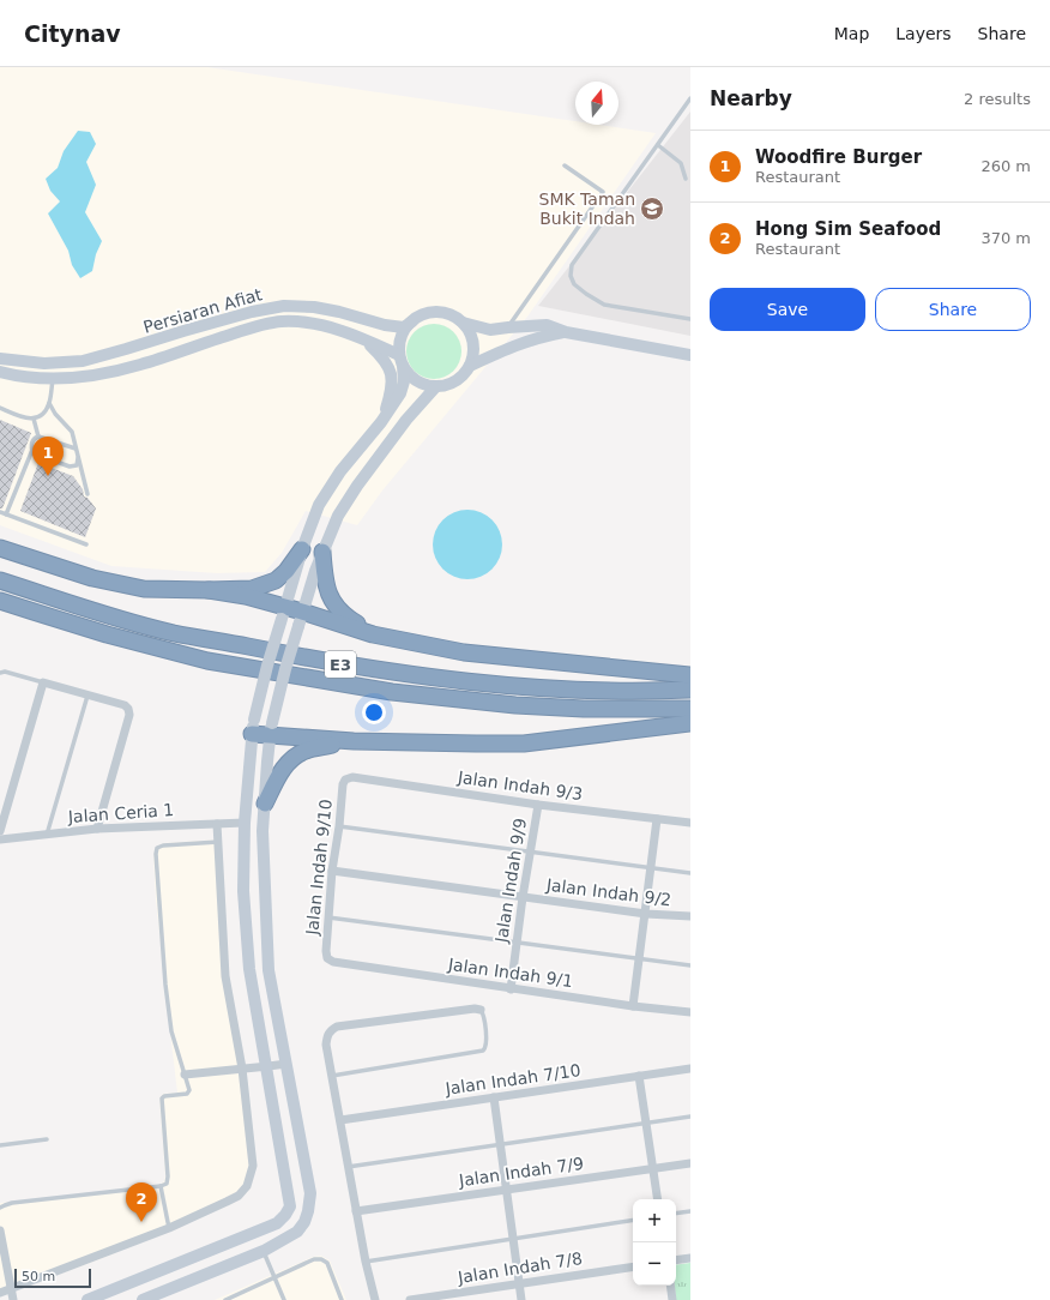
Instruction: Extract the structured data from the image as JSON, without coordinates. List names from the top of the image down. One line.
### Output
{"streets":{"highway":["E3"],"main road":["Persiaran Afiat"],"street":["Jalan Indah 9/3","Jalan Ceria 1","Jalan Indah 9/10","Jalan Indah 9/9","Jalan Indah 9/2","Jalan Indah 9/1","Jalan Indah 7/10","Jalan Indah 7/9","Jalan Indah 7/8"]},"crossings":[["Jalan Indah 9/3","Jalan Indah 9/10"],["Jalan Indah 9/3","Jalan Indah 9/9"],["Jalan Indah 9/10","Jalan Indah 9/2"],["Jalan Indah 9/10","Jalan Indah 9/1"],["Jalan Indah 9/9","Jalan Indah 9/2"],["Jalan Indah 9/9","Jalan Indah 9/1"]],"places":{"school or university":["SMK Taman Bukit Indah"]},"scale_bar":"50 m","north":"top","page":{"header":"Citynav","nav":["Map","Layers","Share"],"heading":["Nearby","2 results"],"list":[{"mark":"1","name":"Woodfire Burger","note":"Restaurant","value":"260 m"},{"mark":"2","name":"Hong Sim Seafood","note":"Restaurant","value":"370 m"}],"buttons":["Save","Share"],"pins":["1","2"],"map_buttons":["+","−"],"scale":"50 m"}}
